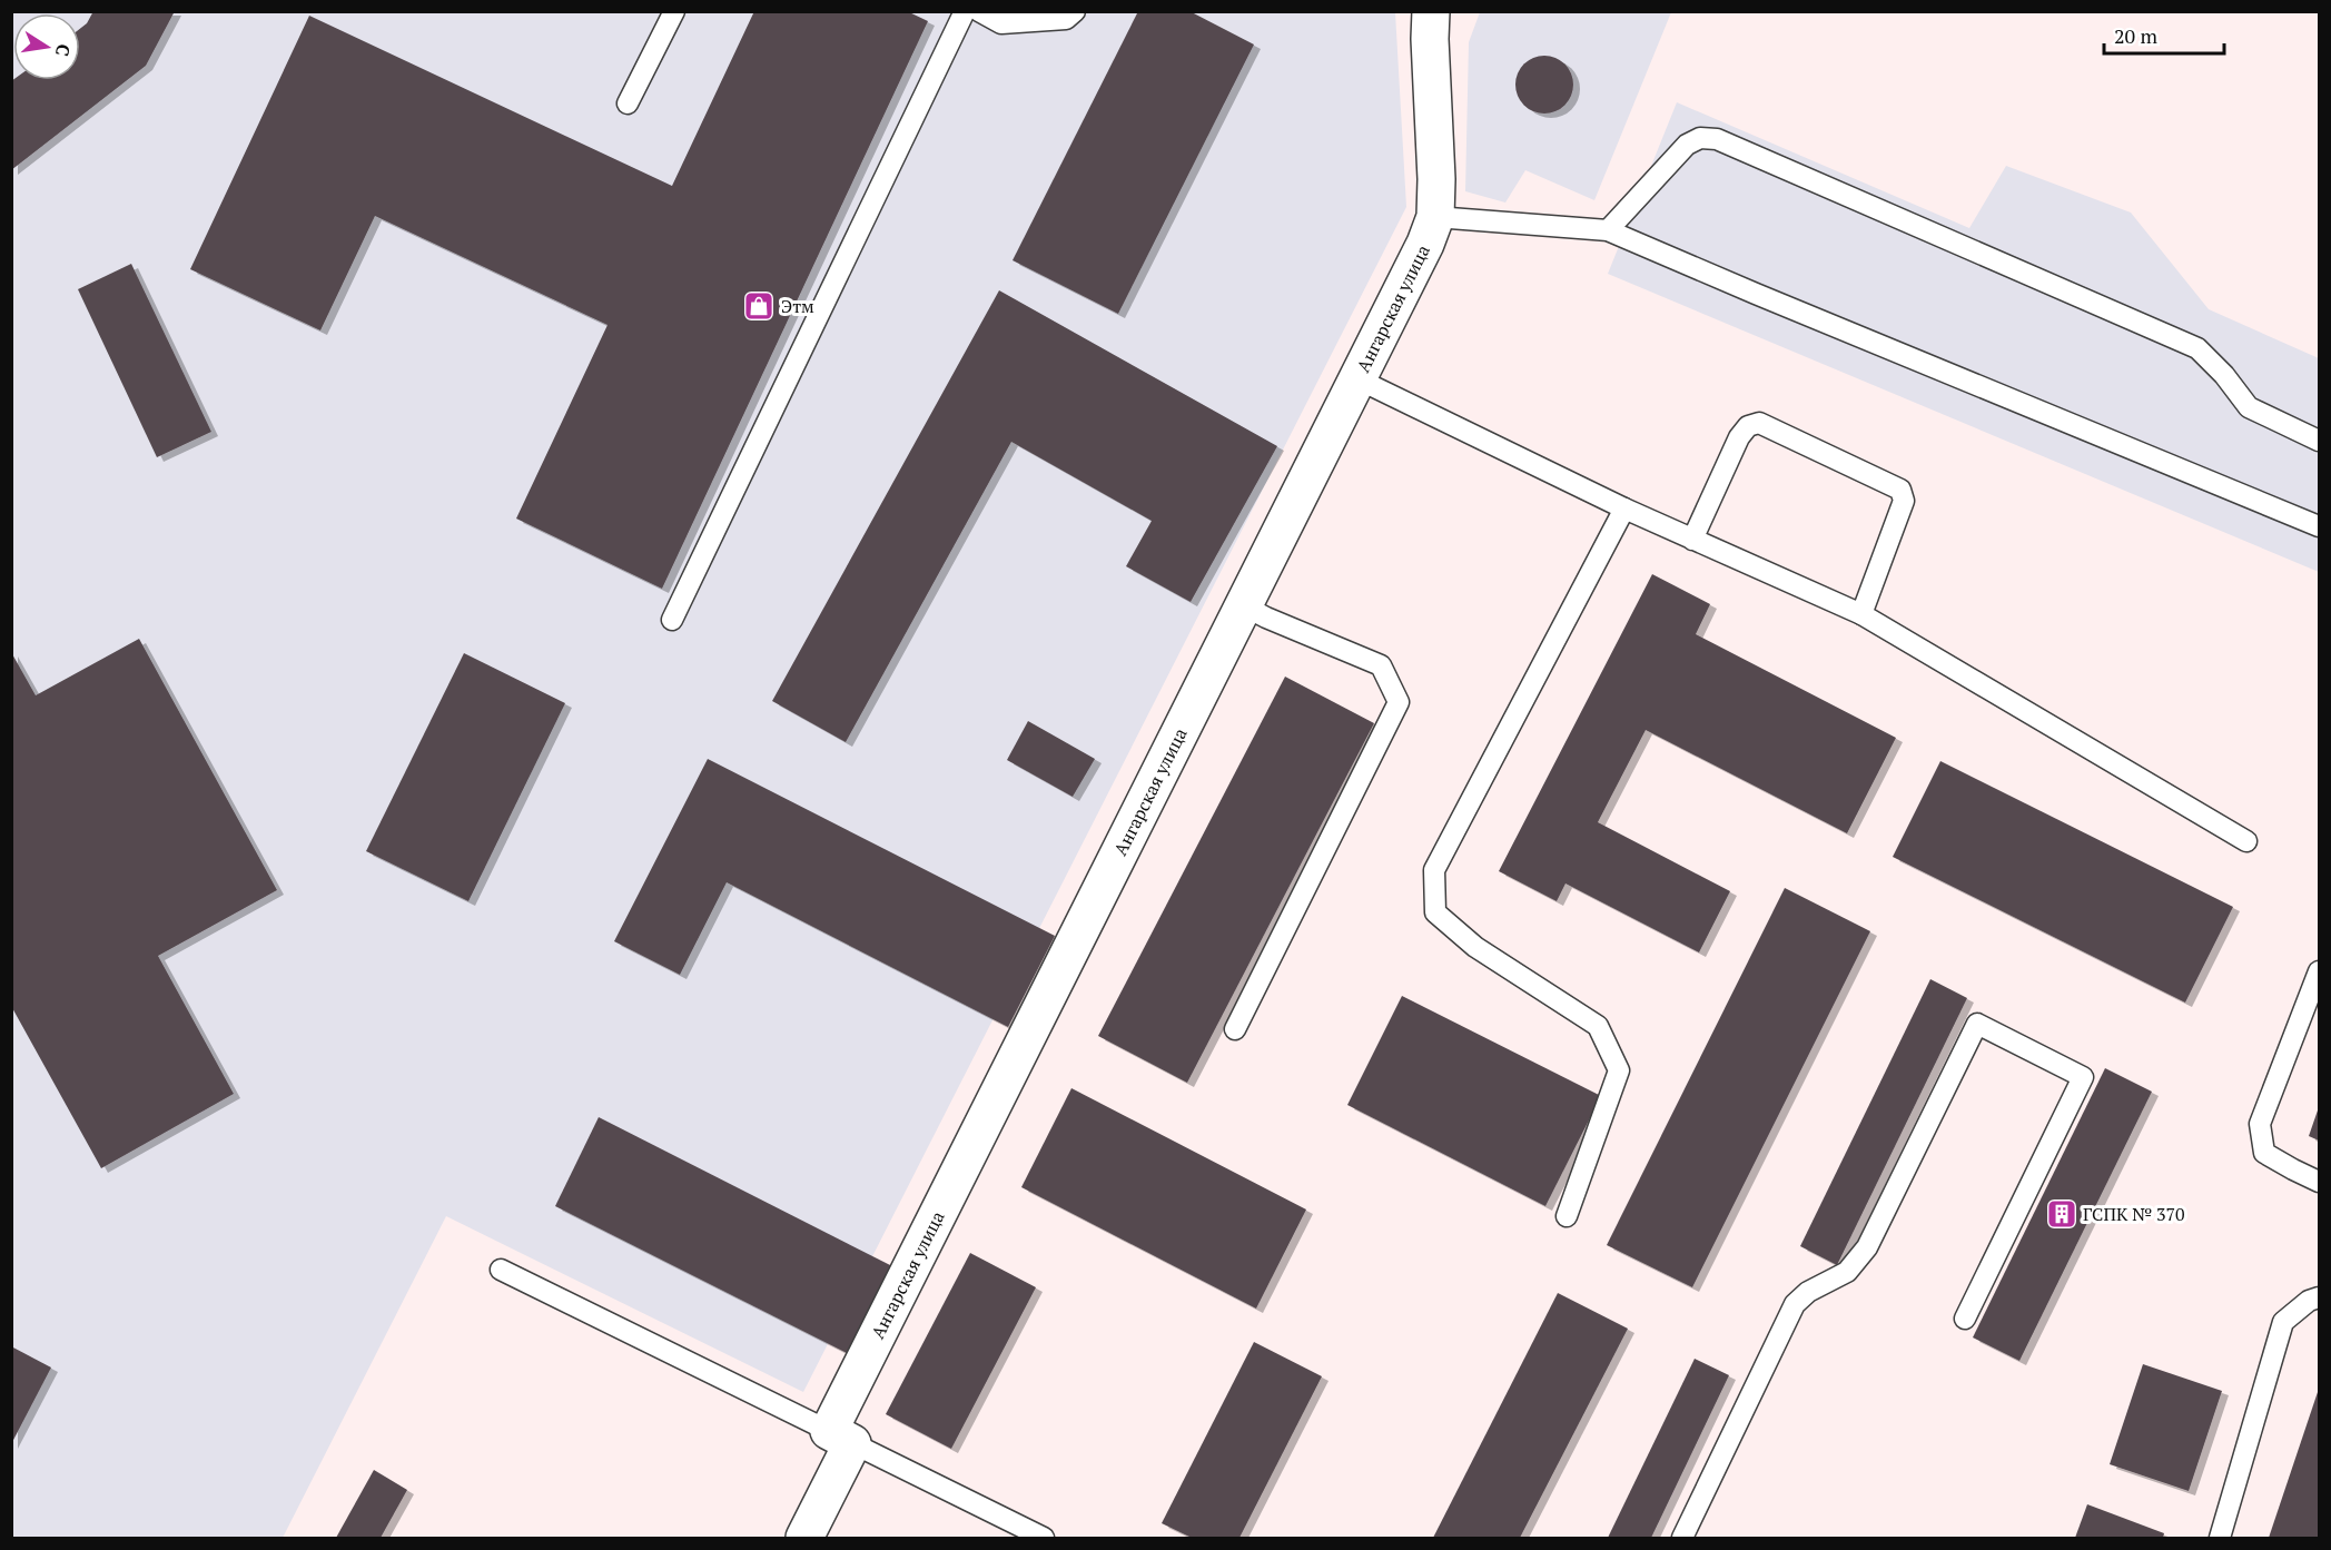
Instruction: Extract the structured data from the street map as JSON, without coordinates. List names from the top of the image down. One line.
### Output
{"streets":{"street":["Ангарская улица"]},"places":{"shop":["Этм"],"building":["ГСПК № 370"]},"scale_bar":"20 m","north":"right"}
